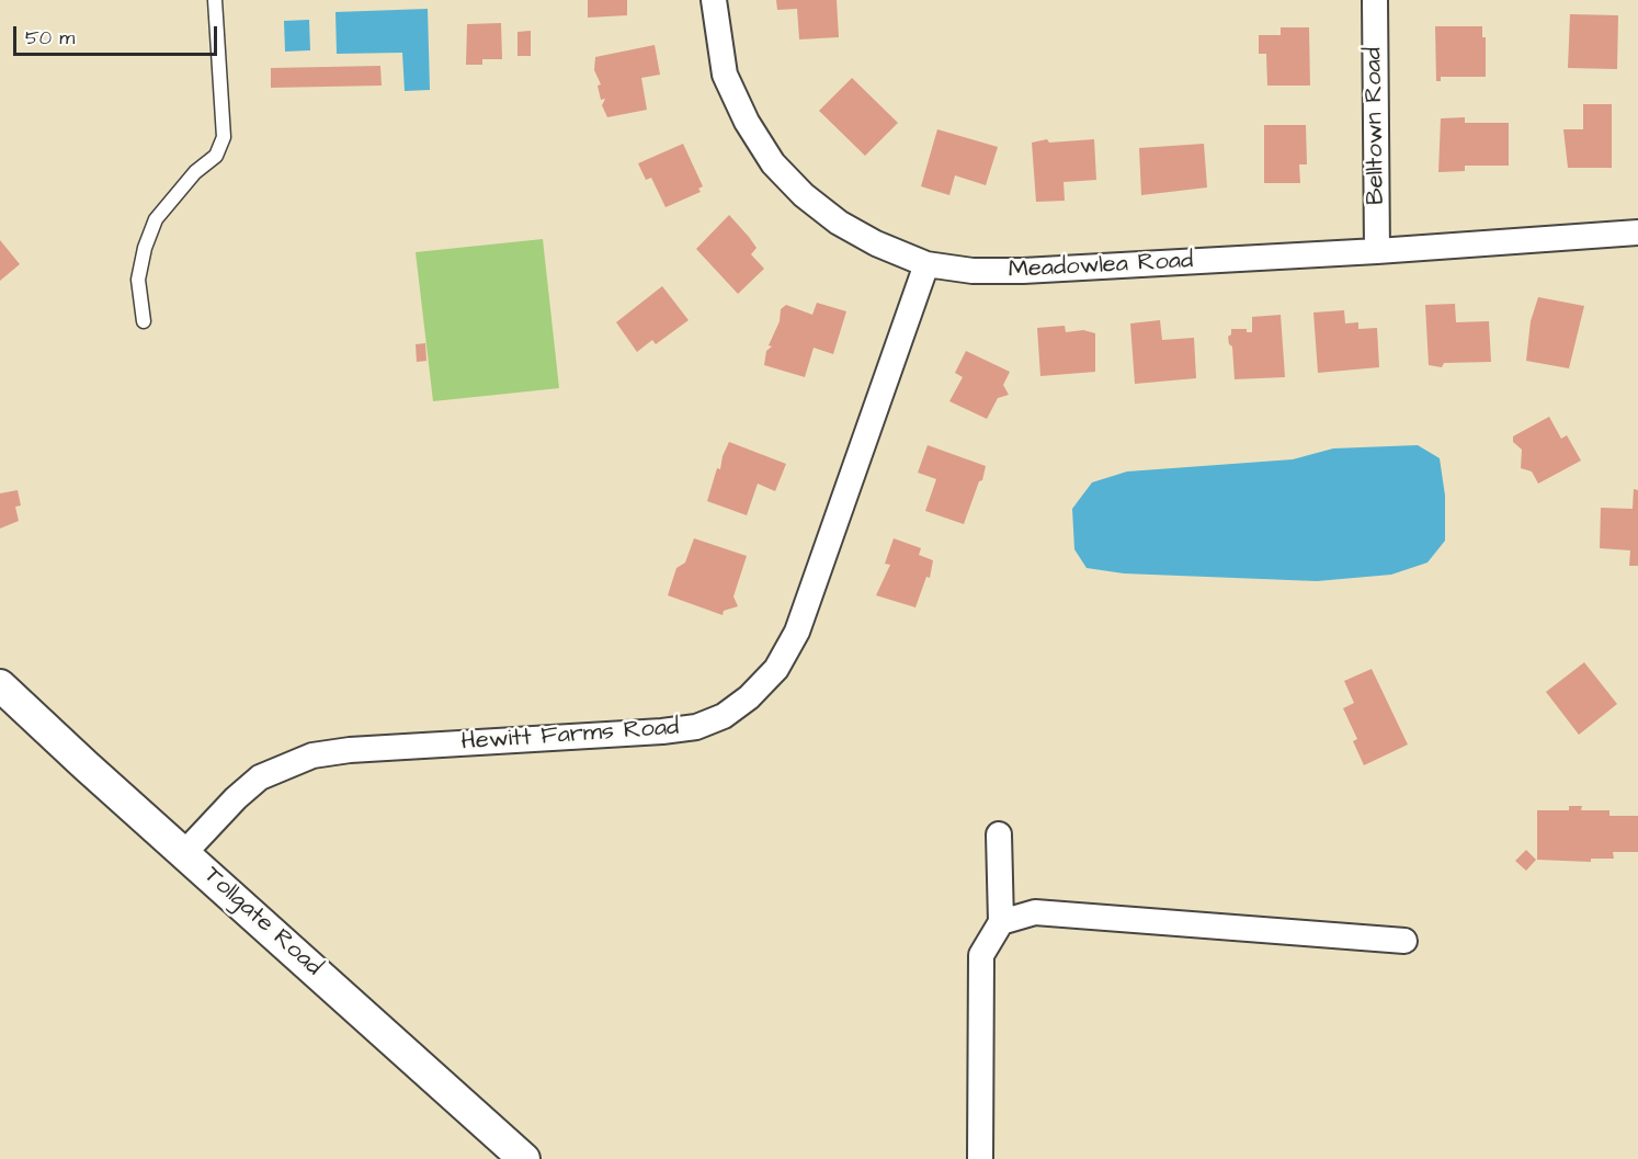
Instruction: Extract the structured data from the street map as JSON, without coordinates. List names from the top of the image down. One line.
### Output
{"streets":{"street":["Belltown Road","Meadowlea Road","Hewitt Farms Road","Tollgate Road"]},"crossings":[["Belltown Road","Meadowlea Road"],["Meadowlea Road","Hewitt Farms Road"],["Hewitt Farms Road","Tollgate Road"]],"scale_bar":"50 m"}
